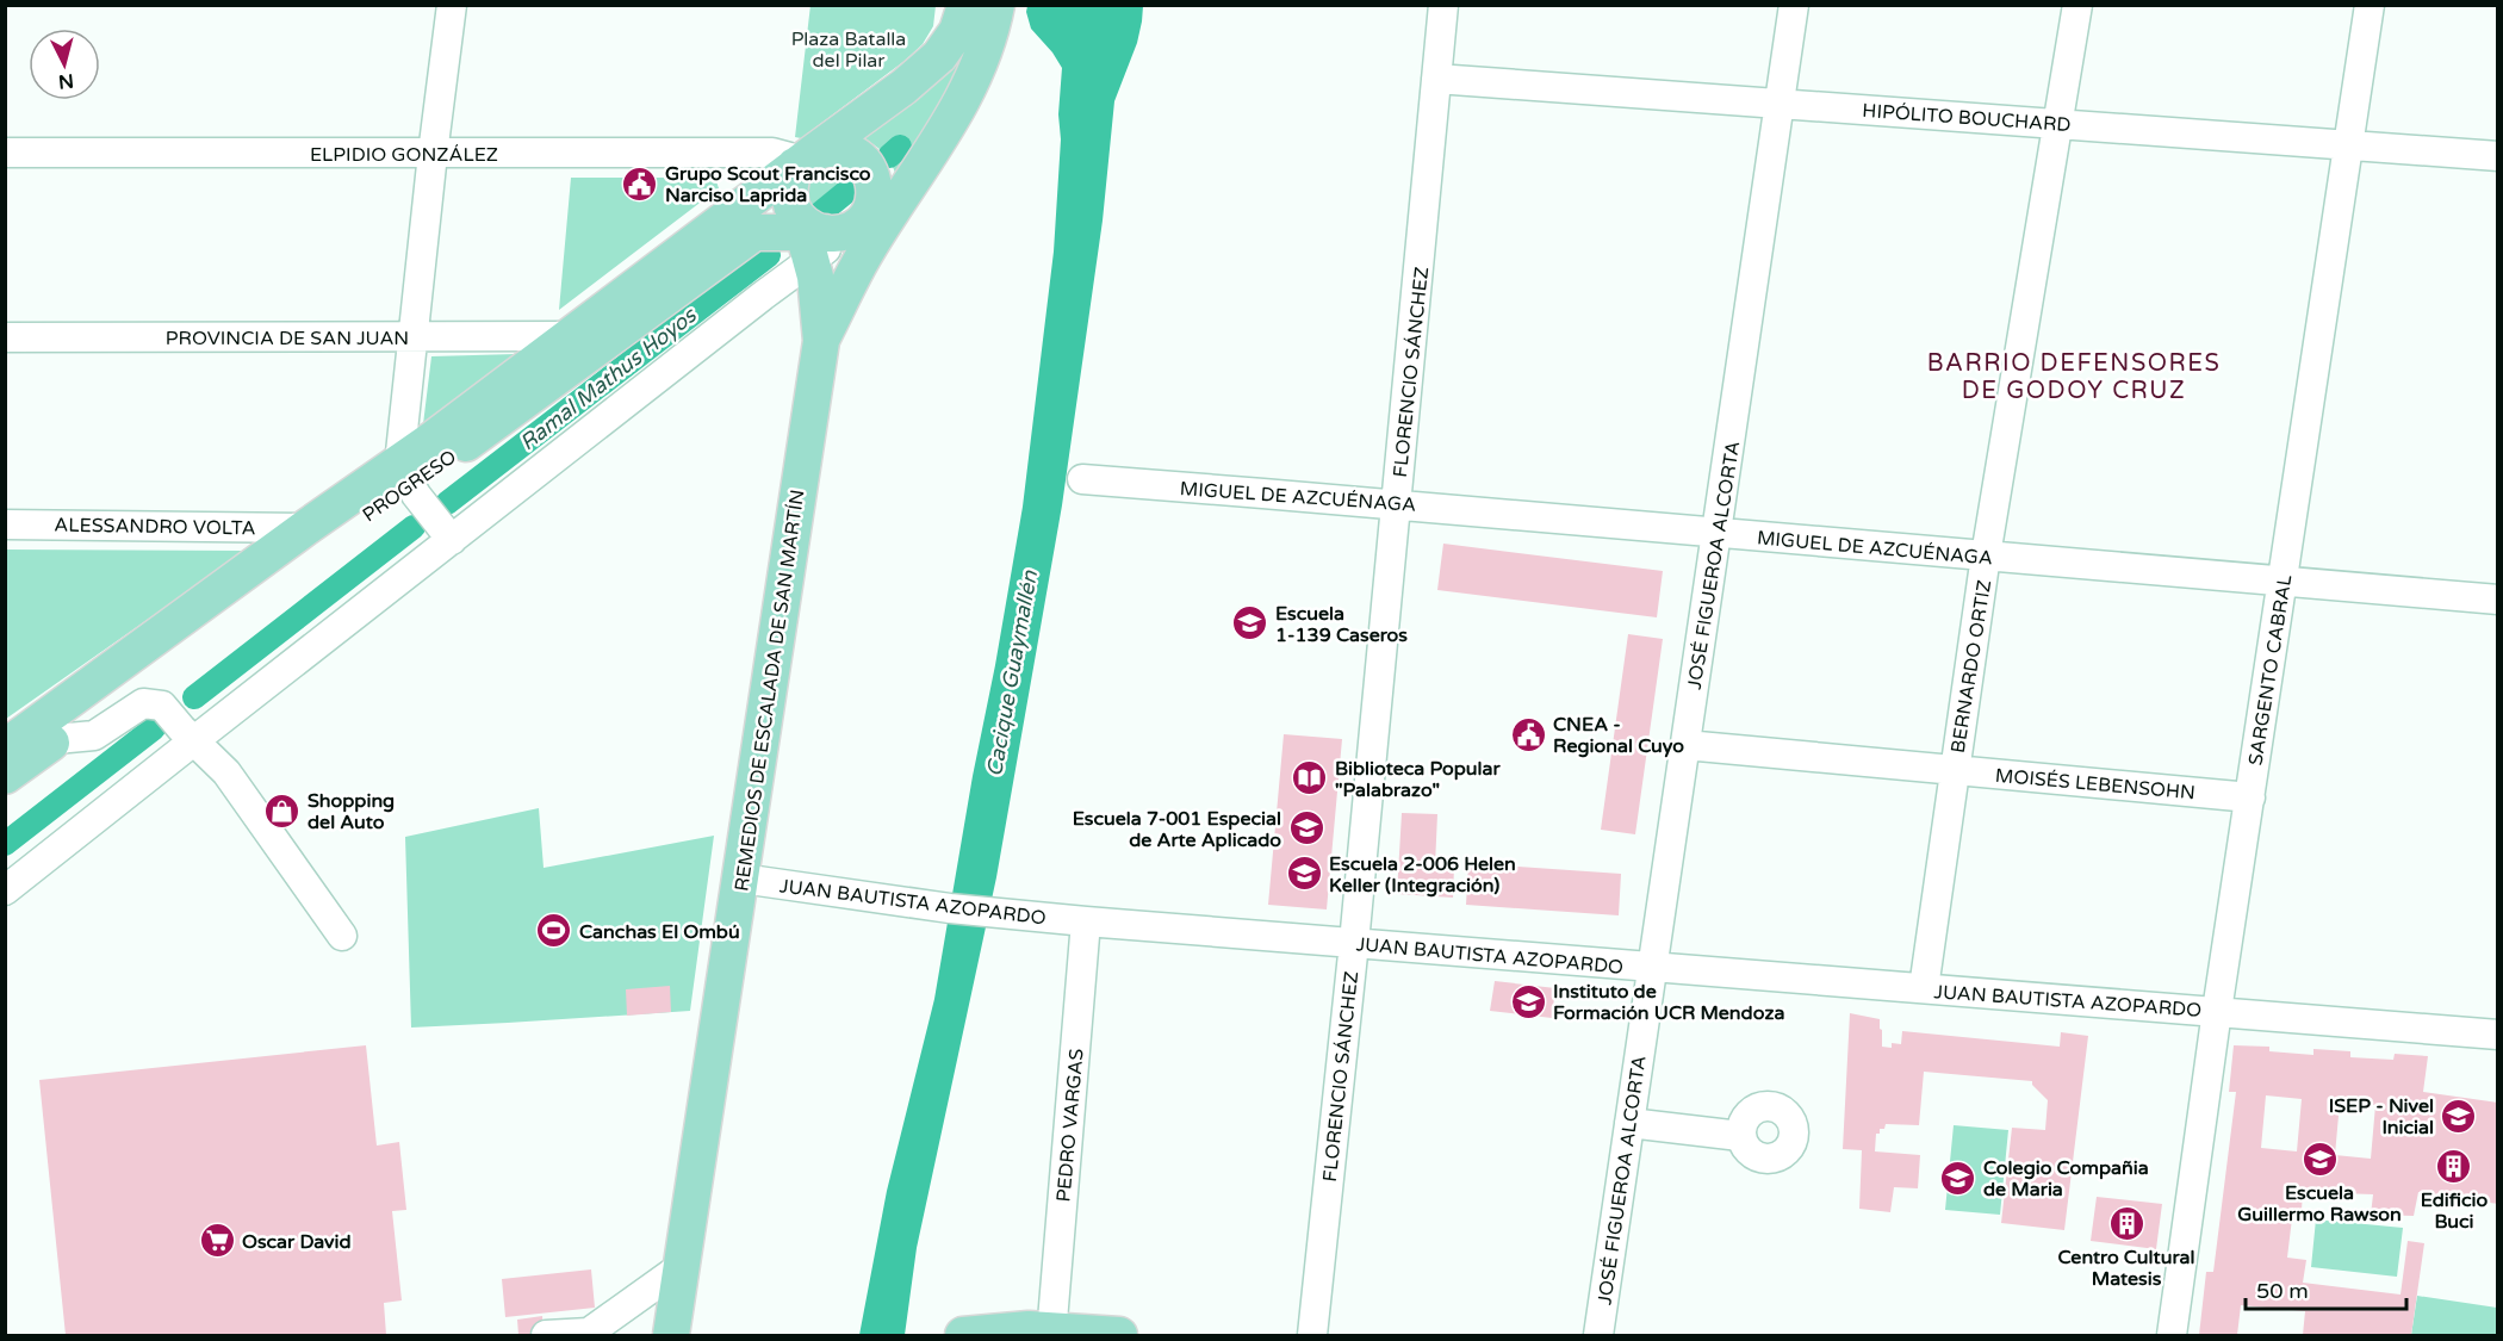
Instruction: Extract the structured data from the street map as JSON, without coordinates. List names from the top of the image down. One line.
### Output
{"streets":{"main road":["PROGRESO","REMEDIOS DE ESCALADA DE SAN MARTÍN"],"street":["HIPÓLITO BOUCHARD","ELPIDIO GONZÁLEZ","PROVINCIA DE SAN JUAN","FLORENCIO SÁNCHEZ","MIGUEL DE AZCUÉNAGA","ALESSANDRO VOLTA","JOSÉ FIGUEROA ALCORTA","BERNARDO ORTIZ","SARGENTO CABRAL","MOISÉS LEBENSOHN","JUAN BAUTISTA AZOPARDO","PEDRO VARGAS"]},"crossings":[["HIPÓLITO BOUCHARD","FLORENCIO SÁNCHEZ"],["HIPÓLITO BOUCHARD","JOSÉ FIGUEROA ALCORTA"],["HIPÓLITO BOUCHARD","BERNARDO ORTIZ"],["HIPÓLITO BOUCHARD","SARGENTO CABRAL"],["ELPIDIO GONZÁLEZ","PROGRESO"],["ELPIDIO GONZÁLEZ","REMEDIOS DE ESCALADA DE SAN MARTÍN"],["PROVINCIA DE SAN JUAN","PROGRESO"],["FLORENCIO SÁNCHEZ","MIGUEL DE AZCUÉNAGA"],["FLORENCIO SÁNCHEZ","JUAN BAUTISTA AZOPARDO"],["PROGRESO","ALESSANDRO VOLTA"],["PROGRESO","REMEDIOS DE ESCALADA DE SAN MARTÍN"],["MIGUEL DE AZCUÉNAGA","JOSÉ FIGUEROA ALCORTA"],["MIGUEL DE AZCUÉNAGA","BERNARDO ORTIZ"],["MIGUEL DE AZCUÉNAGA","SARGENTO CABRAL"],["JOSÉ FIGUEROA ALCORTA","MOISÉS LEBENSOHN"],["JOSÉ FIGUEROA ALCORTA","JUAN BAUTISTA AZOPARDO"],["BERNARDO ORTIZ","MOISÉS LEBENSOHN"],["BERNARDO ORTIZ","JUAN BAUTISTA AZOPARDO"],["SARGENTO CABRAL","MOISÉS LEBENSOHN"],["SARGENTO CABRAL","JUAN BAUTISTA AZOPARDO"],["REMEDIOS DE ESCALADA DE SAN MARTÍN","JUAN BAUTISTA AZOPARDO"],["JUAN BAUTISTA AZOPARDO","PEDRO VARGAS"]],"districts":["BARRIO DEFENSORES DE GODOY CRUZ"],"water":["Ramal Mathus Hoyos","Cacique Guaymallén"],"parks":["Plaza Batalla del Pilar"],"places":{"public building":["Grupo Scout Francisco Narciso Laprida","CNEA - Regional Cuyo"],"school or university":["Escuela 1-139 Caseros","Escuela 7-001 Especial de Arte Aplicado","Escuela 2-006 Helen Keller (Integración)","Instituto de Formación UCR Mendoza","ISEP - Nivel Inicial","Escuela Guillermo Rawson","Colegio Compañia de Maria"],"library":["Biblioteca Popular \"Palabrazo\""],"shop":["Shopping del Auto"],"sports":["Canchas El Ombú"],"building":["Edificio Buci","Centro Cultural Matesis"],"supermarket":["Oscar David"]},"scale_bar":"50 m","north":"bottom"}
